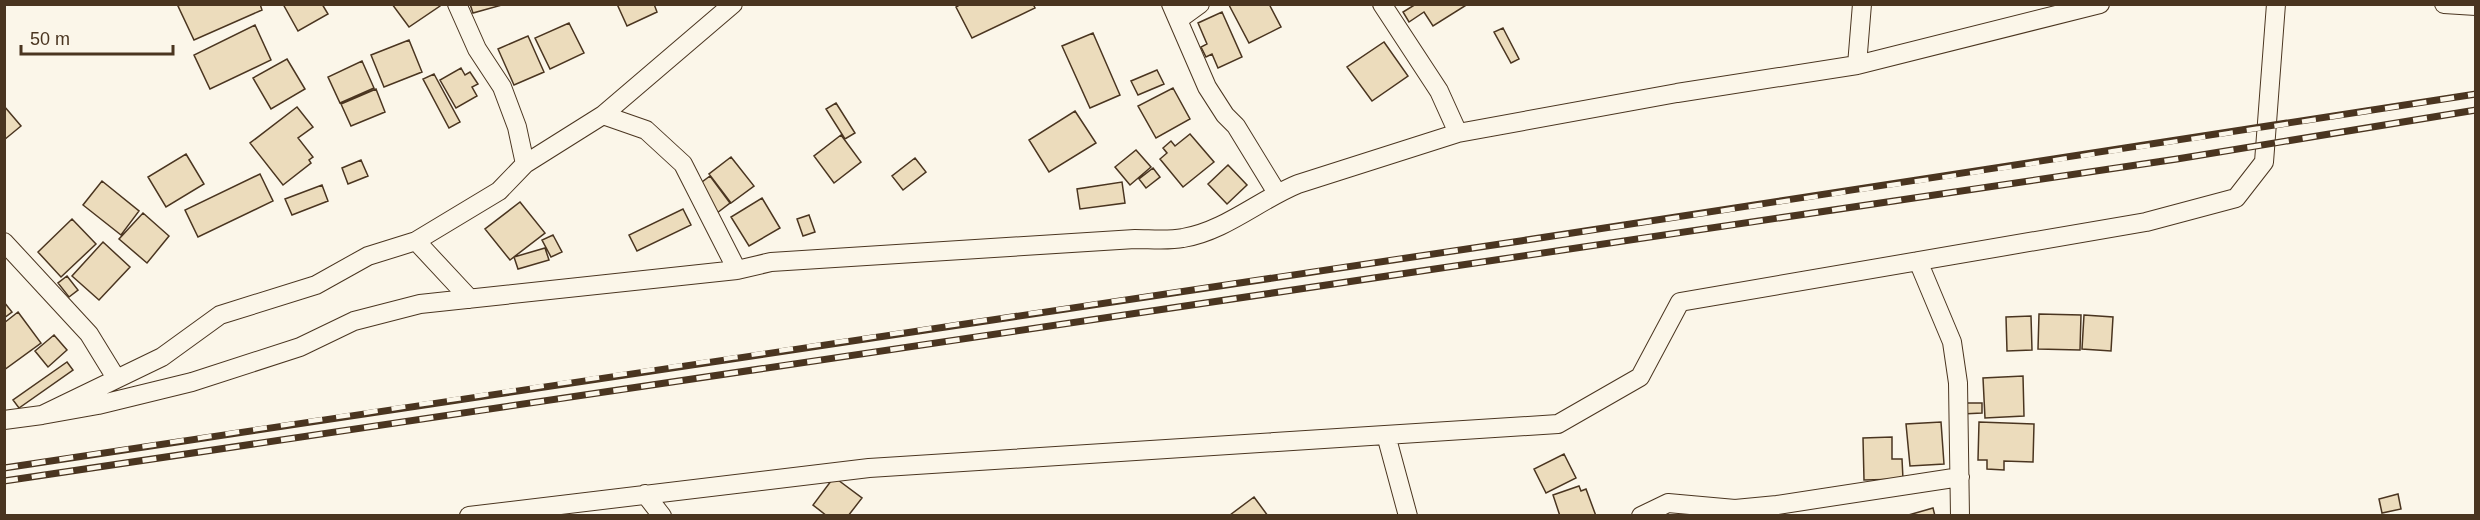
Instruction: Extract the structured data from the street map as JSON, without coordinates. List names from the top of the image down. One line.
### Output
{"scale_bar":"50 m"}
